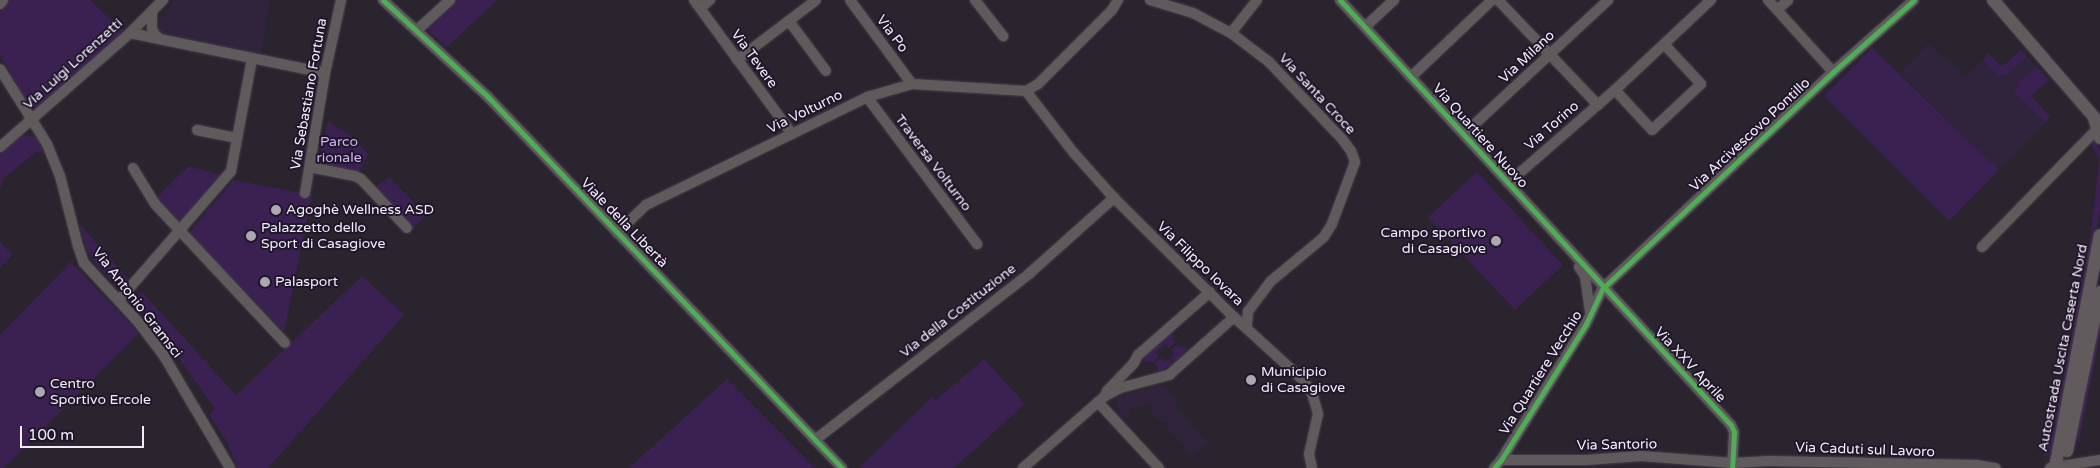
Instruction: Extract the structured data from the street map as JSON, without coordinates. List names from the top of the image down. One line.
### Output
{"streets":{"main road":["Autostrada Uscita Caserta Nord"],"street":["Via Po","Via Milano","Via Tevere","Via Luigi Lorenzetti","Via Sebastiano Fortuna","Via Santa Croce","Via Volturno","Via Torino","Via Arcivescovo Pontillo","Via Quartiere Nuovo","Traversa Volturno","Viale della Libertà","Via Filippo Iovara","Via Antonio Gramsci","Via della Costituzione","Via XXV Aprile","Via Quartiere Vecchio","Via Santorio","Via Caduti sul Lavoro"]},"crossings":[["Via Po","Via Volturno"],["Via Milano","Via Quartiere Nuovo"],["Via Tevere","Via Volturno"],["Via Luigi Lorenzetti","Via Antonio Gramsci"],["Via Santa Croce","Via Filippo Iovara"],["Via Volturno","Traversa Volturno"],["Via Volturno","Viale della Libertà"],["Via Volturno","Via Filippo Iovara"],["Via Torino","Via Quartiere Nuovo"],["Via Arcivescovo Pontillo","Via Quartiere Nuovo"],["Via Arcivescovo Pontillo","Via XXV Aprile"],["Via Arcivescovo Pontillo","Via Quartiere Vecchio"],["Via Quartiere Nuovo","Via XXV Aprile"],["Via Quartiere Nuovo","Via Quartiere Vecchio"],["Viale della Libertà","Via della Costituzione"],["Via Filippo Iovara","Via della Costituzione"],["Via XXV Aprile","Via Quartiere Vecchio"],["Via XXV Aprile","Via Santorio"],["Via XXV Aprile","Via Caduti sul Lavoro"],["Via Quartiere Vecchio","Via Santorio"],["Via Santorio","Via Caduti sul Lavoro"]],"parks":["Parco rionale"],"places":["Agoghè Wellness ASD","Palazzetto dello Sport di Casagiove","Campo sportivo di Casagiove","Palasport","Municipio di Casagiove","Centro Sportivo Ercole"],"scale_bar":"100 m"}
